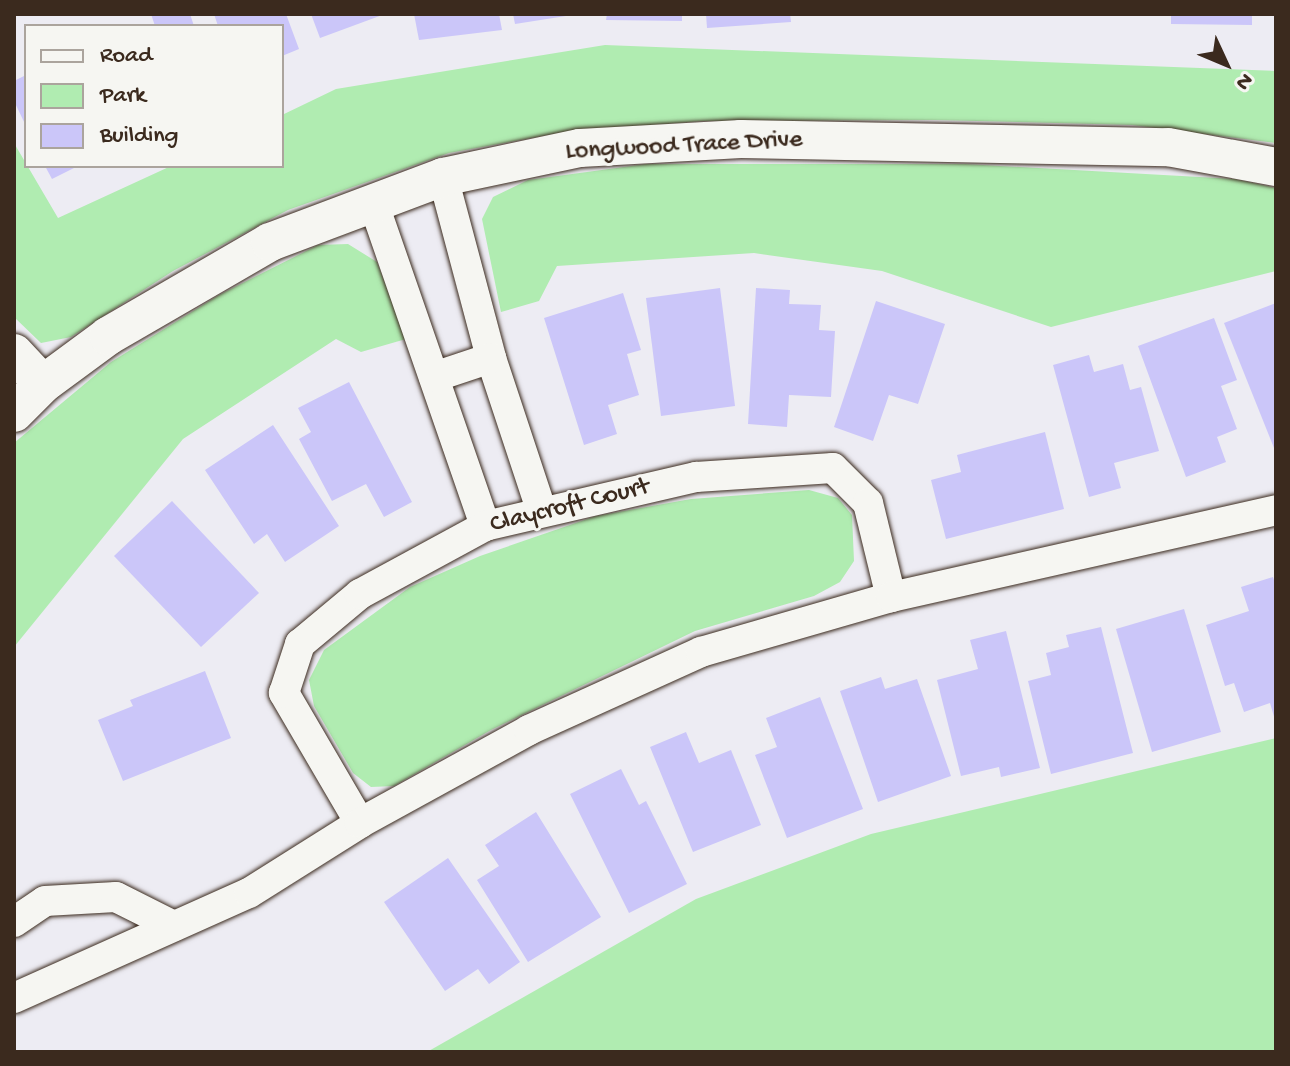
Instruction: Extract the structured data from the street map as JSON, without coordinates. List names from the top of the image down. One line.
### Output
{"streets":{"street":["Longwood Trace Drive","Claycroft Court"]},"legend":["Road","Park","Building"],"north":"bottom right"}
